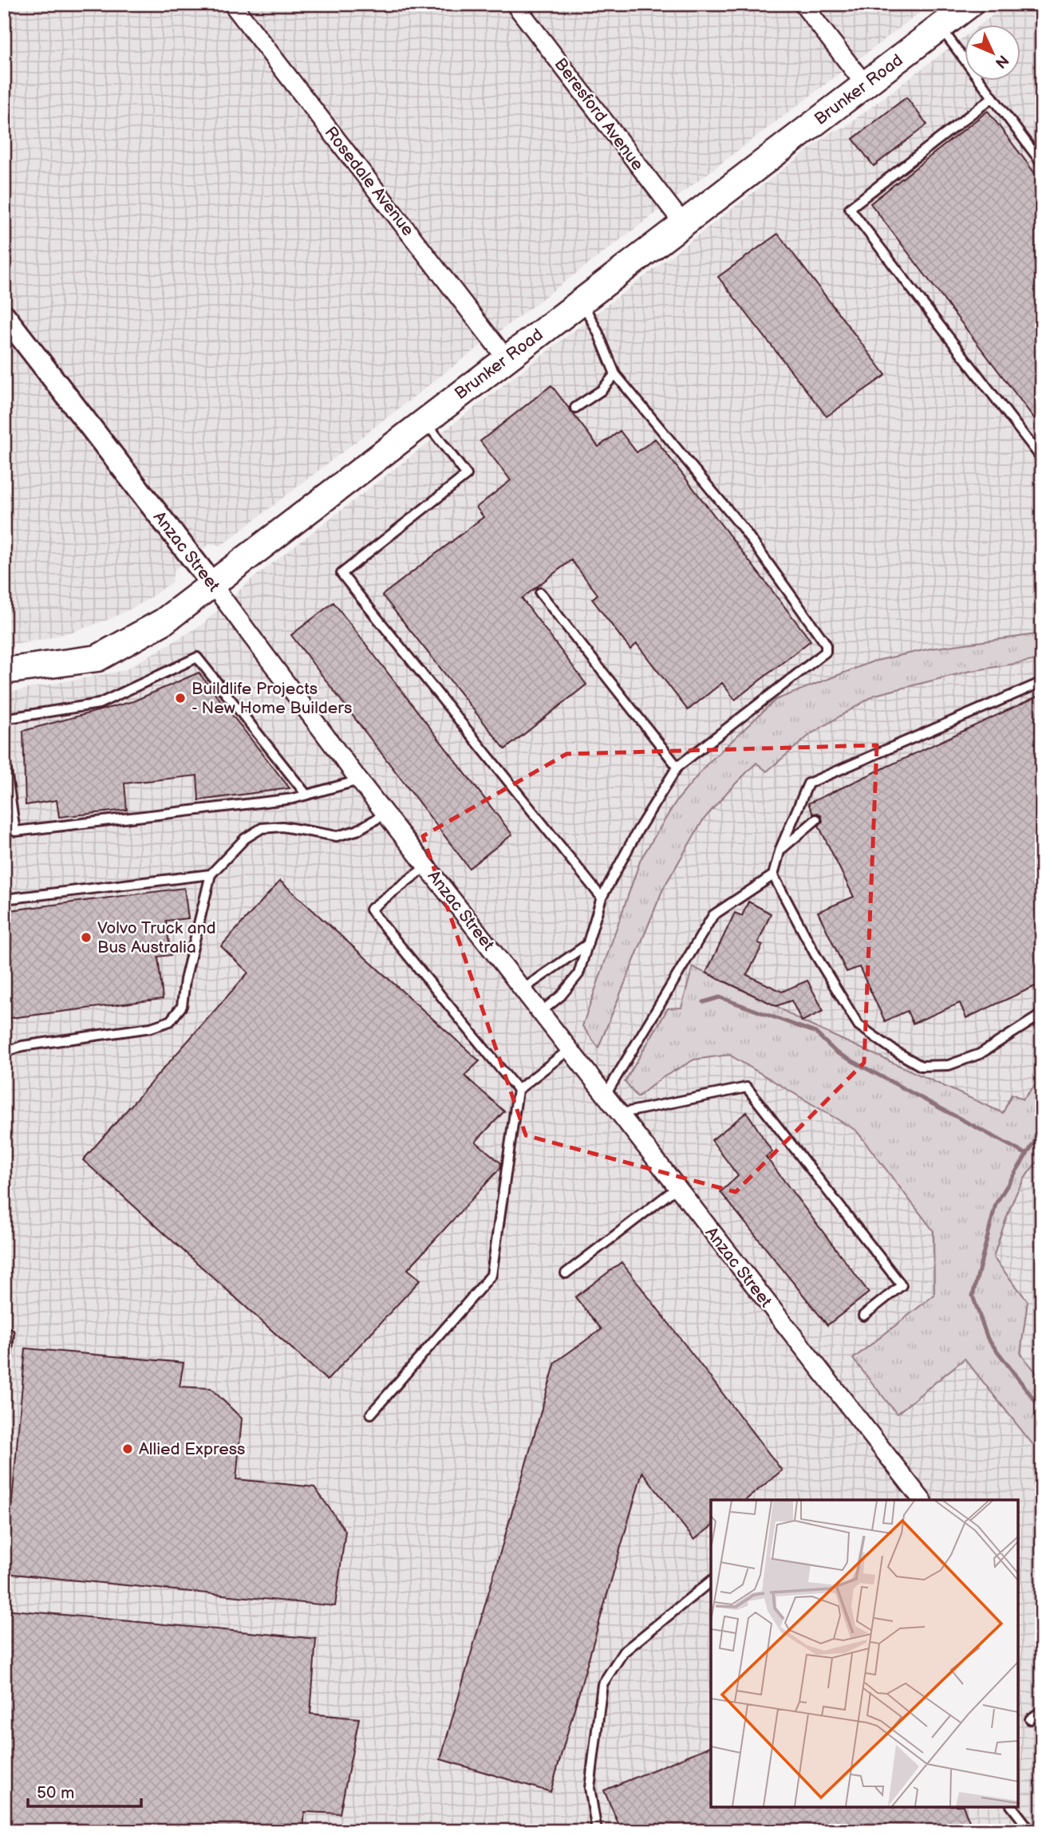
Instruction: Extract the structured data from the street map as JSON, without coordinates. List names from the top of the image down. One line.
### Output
{"streets":{"main road":["Brunker Road"],"street":["Beresford Avenue","Rosedale Avenue","Anzac Street"]},"crossings":[["Brunker Road","Beresford Avenue"],["Brunker Road","Rosedale Avenue"],["Brunker Road","Anzac Street"]],"places":["Buildlife Projects - New Home Builders","Volvo Truck and Bus Australia","Allied Express"],"scale_bar":"50 m","north":"bottom right"}
